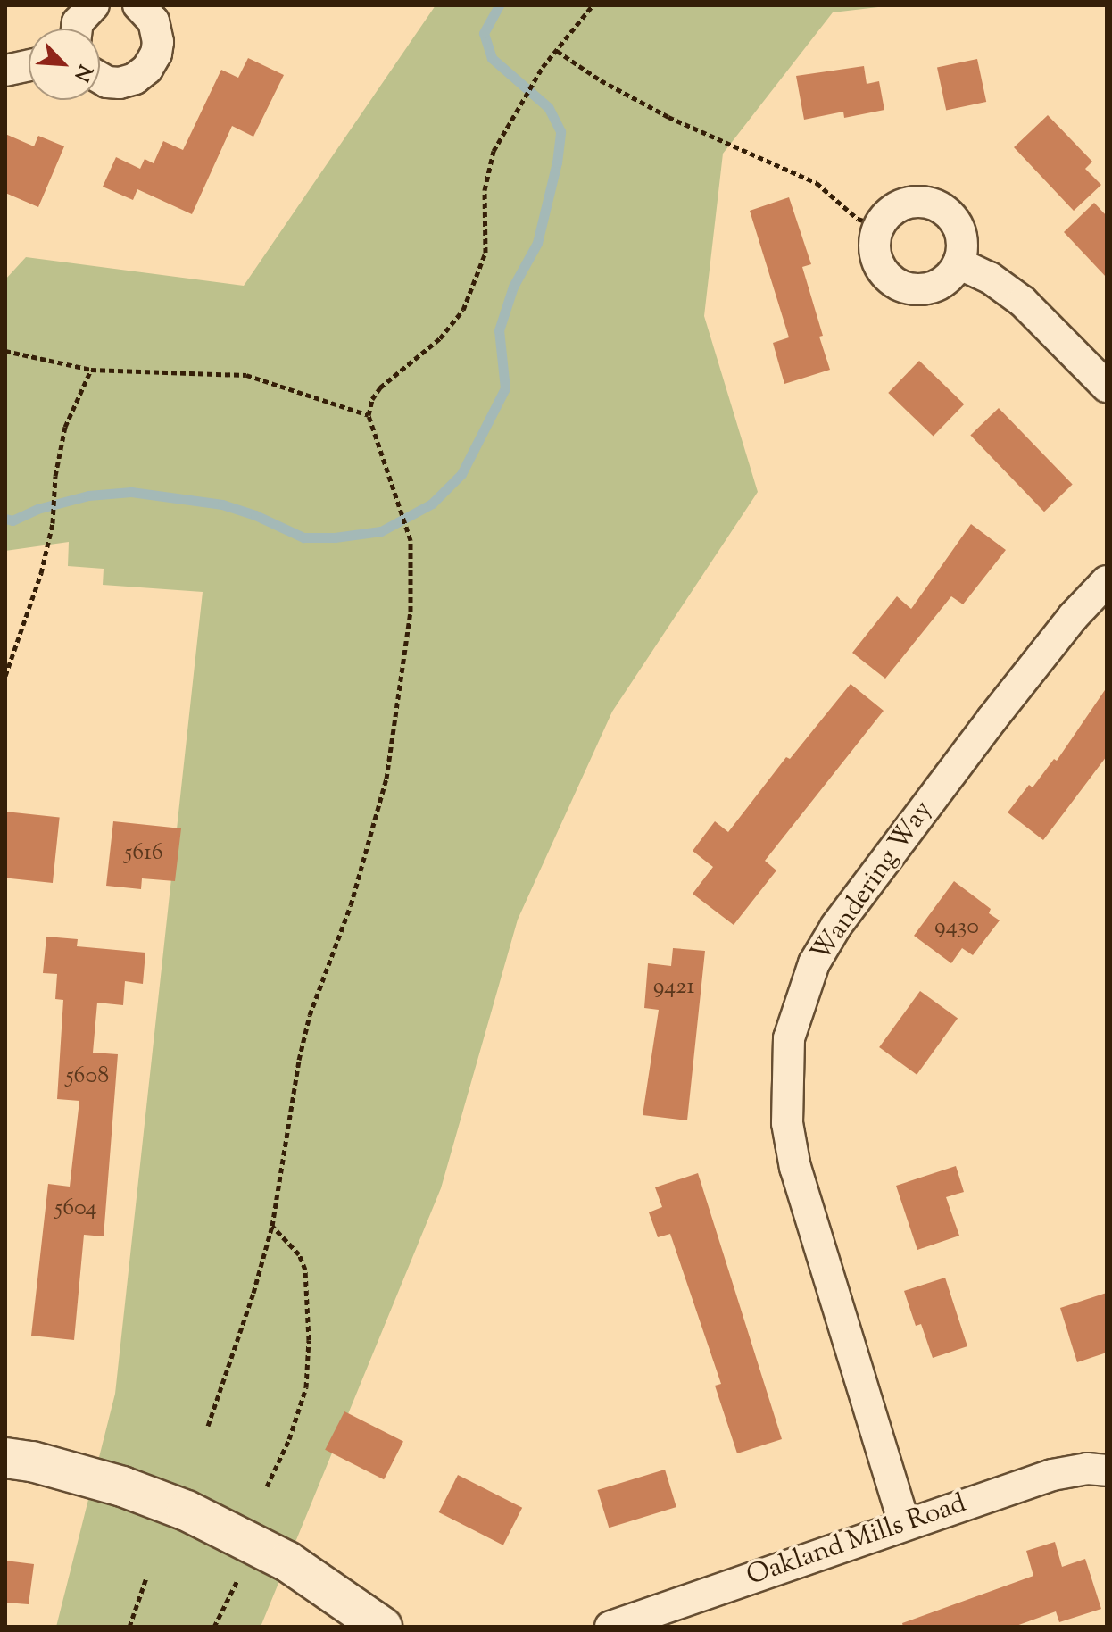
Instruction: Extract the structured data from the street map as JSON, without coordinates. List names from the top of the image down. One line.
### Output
{"streets":{"street":["Wandering Way","Oakland Mills Road"]},"crossings":[["Wandering Way","Oakland Mills Road"]],"house_numbers":["5616","9430","9421","5608","5604"],"north":"bottom right"}
